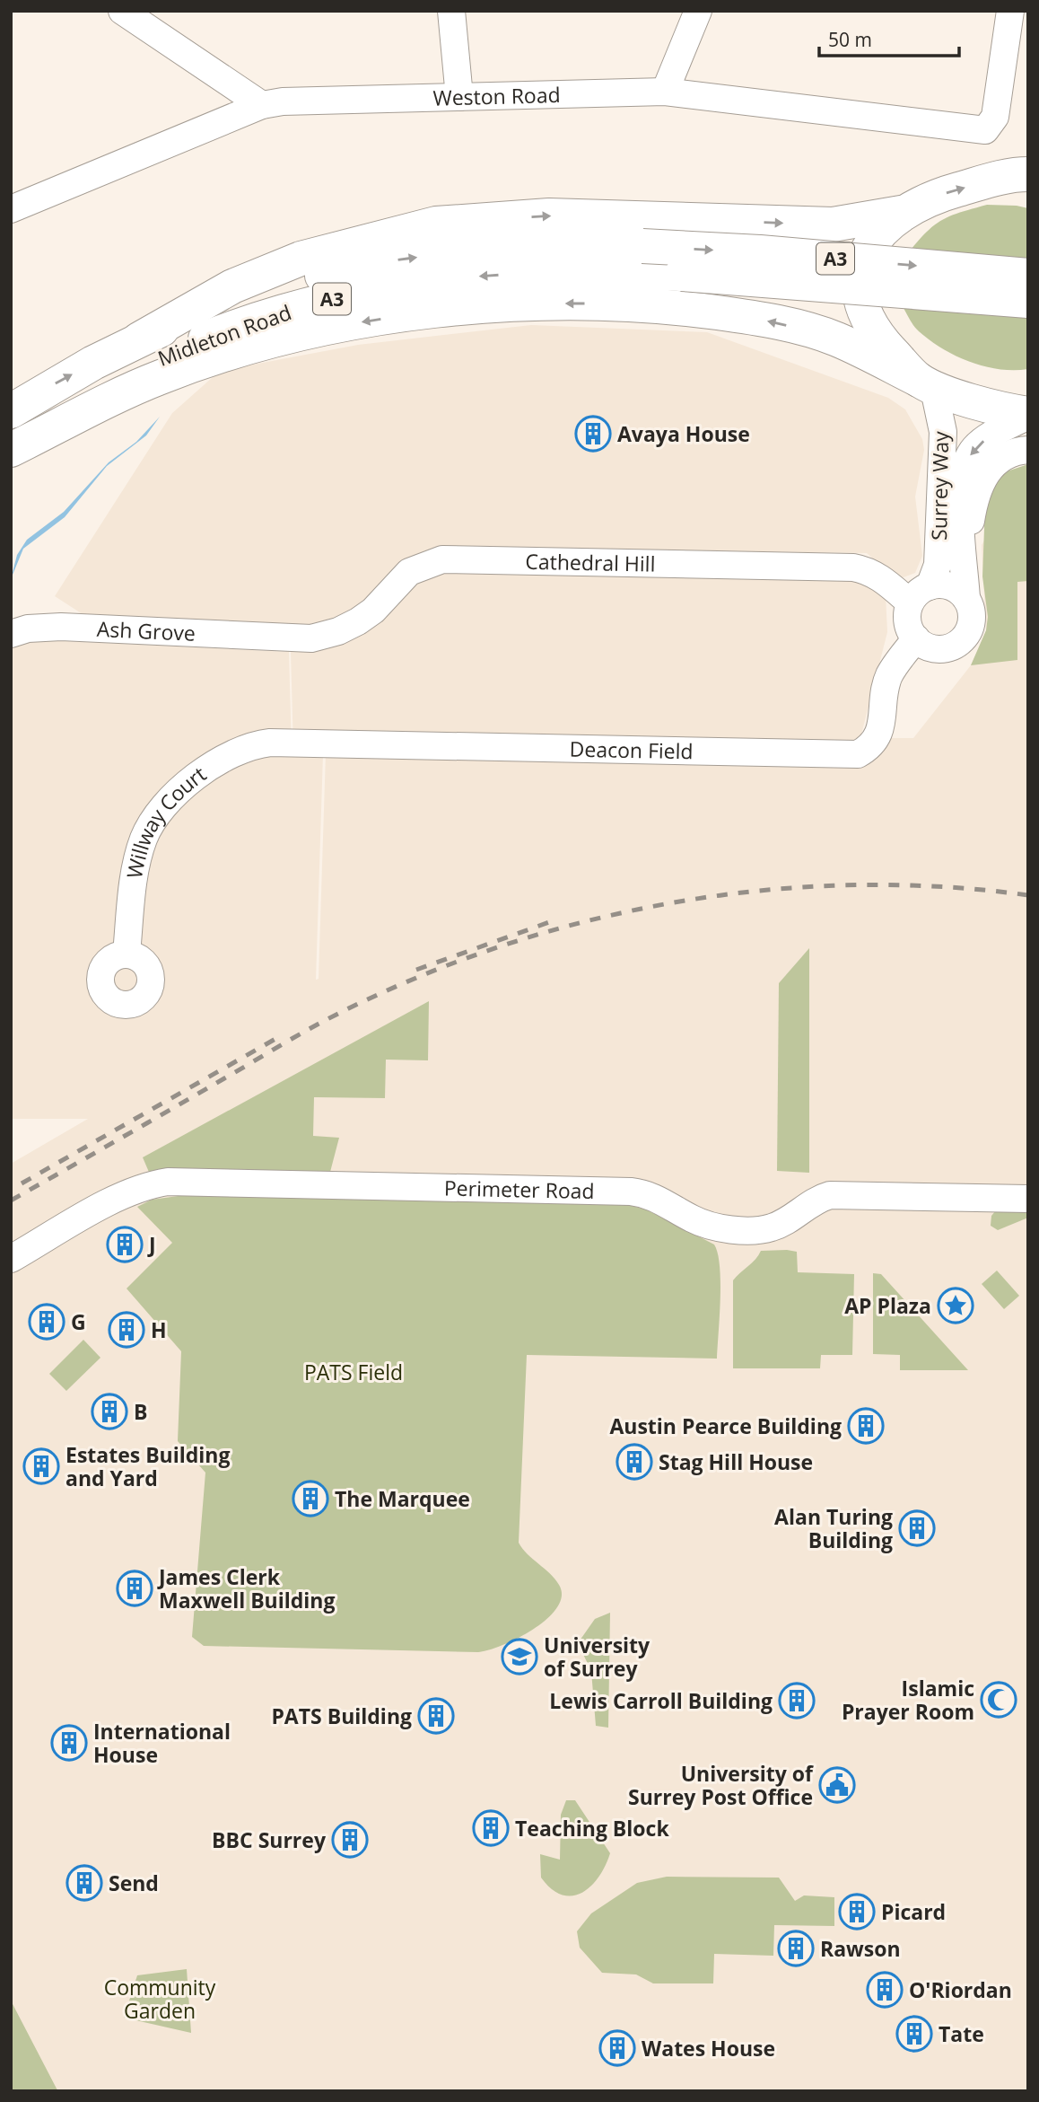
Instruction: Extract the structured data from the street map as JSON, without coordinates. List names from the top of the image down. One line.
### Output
{"streets":{"main road":["A3","Midleton Road"],"street":["Weston Road","Surrey Way","Cathedral Hill","Ash Grove","Deacon Field","Willway Court","Perimeter Road"]},"crossings":[["Surrey Way","Cathedral Hill"],["Surrey Way","Deacon Field"],["Cathedral Hill","Ash Grove"],["Cathedral Hill","Deacon Field"],["Deacon Field","Willway Court"]],"parks":["PATS Field","Community Garden"],"places":{"building":["Avaya House","J","G","H","B","Austin Pearce Building","Stag Hill House","Estates Building and Yard","The Marquee","Alan Turing Building","James Clerk Maxwell Building","Lewis Carroll Building","PATS Building","International House","Teaching Block","BBC Surrey","Send","Picard","Rawson","O'Riordan","Tate","Wates House"],"place":["AP Plaza"],"school or university":["University of Surrey"],"mosque":["Islamic Prayer Room"],"public building":["University of Surrey Post Office"]},"scale_bar":"50 m"}
